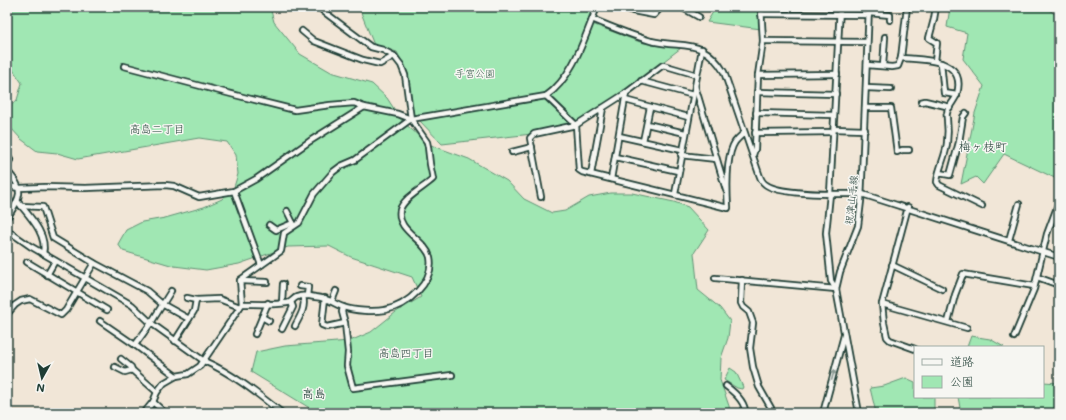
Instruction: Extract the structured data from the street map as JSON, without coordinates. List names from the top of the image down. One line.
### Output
{"streets":{"street":["祝津山手線"]},"districts":["高島二丁目","梅ヶ枝町","高島四丁目","高島"],"parks":["手宮公園"],"legend":["道路","公園"],"north":"bottom"}
